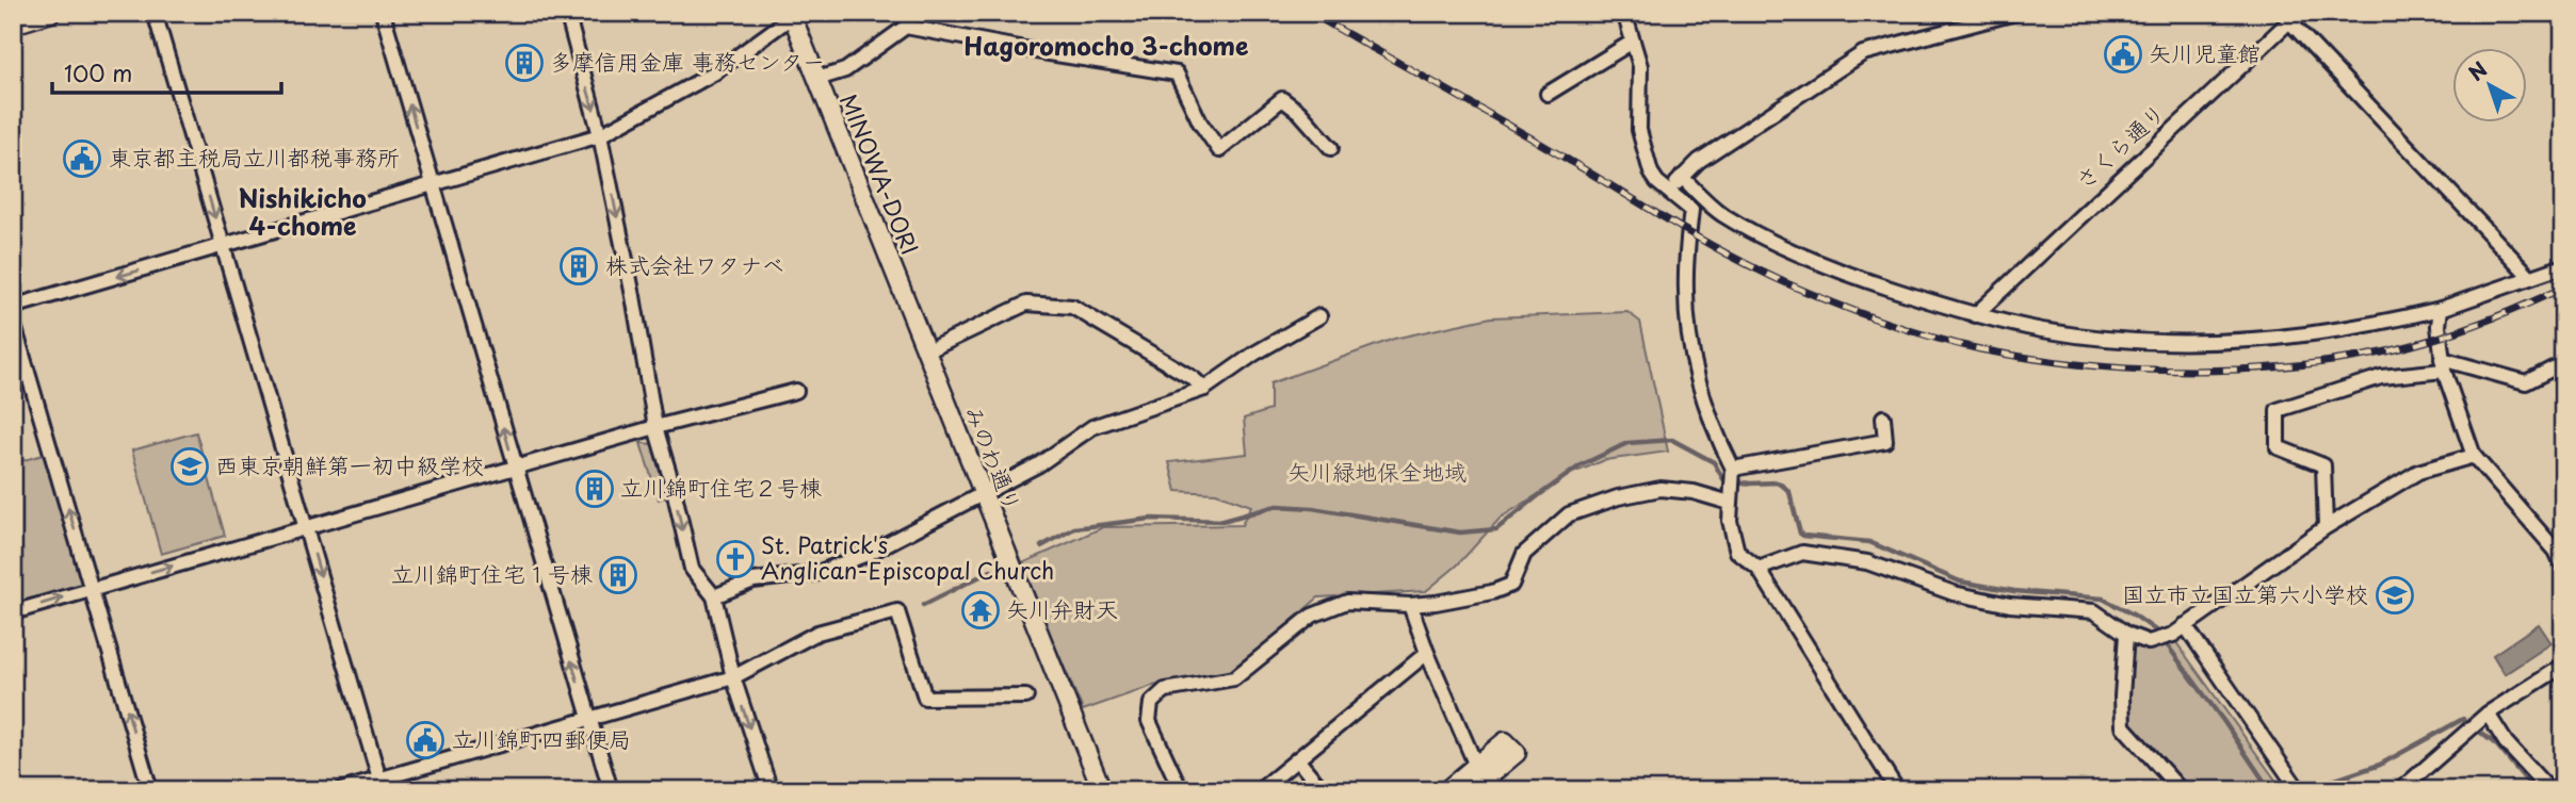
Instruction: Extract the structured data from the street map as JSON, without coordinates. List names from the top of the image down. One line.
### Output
{"streets":{"street":["さくら通り","MINOWA-DORI","みのわ通り"]},"crossings":[["MINOWA-DORI","みのわ通り"]],"districts":["Hagoromocho 3-chome","Nishikicho 4-chome"],"parks":["矢川緑地保全地域"],"places":{"public building":["矢川児童館","東京都主税局立川都税事務所","立川錦町四郵便局"],"building":["多摩信用金庫 事務センター","株式会社ワタナベ","立川錦町住宅２号棟","立川錦町住宅１号棟"],"school or university":["西東京朝鮮第一初中級学校","国立市立国立第六小学校"],"church":["St. Patrick's Anglican-Episcopal Church"],"temple":["矢川弁財天"]},"scale_bar":"100 m","north":"top left"}
